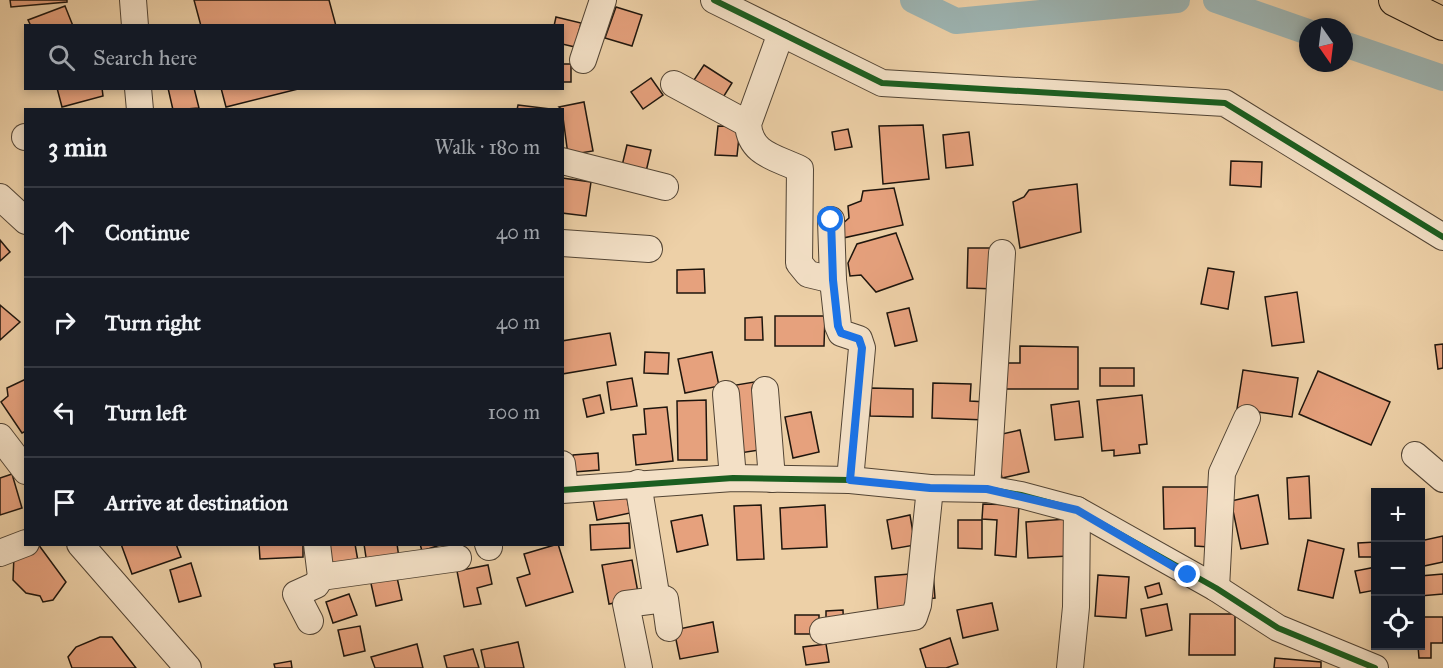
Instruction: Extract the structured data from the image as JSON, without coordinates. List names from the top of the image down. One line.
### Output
{"north":"bottom","page":{"search":"Search here","heading":["3 min","Walk · 180 m"],"list":[["Continue","40 m"],["Turn right","40 m"],["Turn left","100 m"],"Arrive at destination"],"map_buttons":["+","−"]}}
